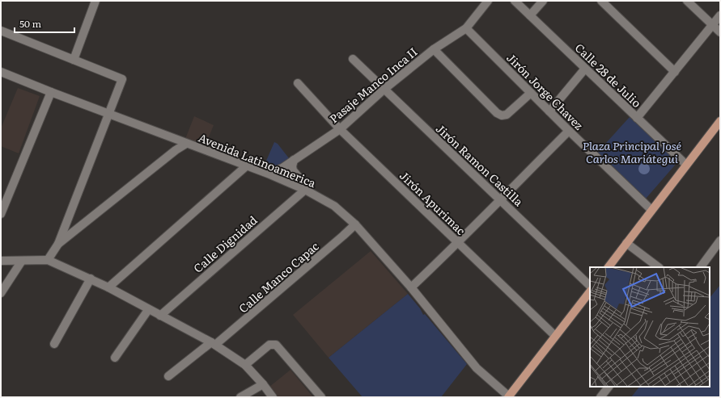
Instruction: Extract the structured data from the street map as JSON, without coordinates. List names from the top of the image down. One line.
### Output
{"streets":{"street":["Calle 28 de Julio","Pasaje Manco Inca II","Jirón Jorge Chavez","Avenida Latinoamerica","Jirón Ramon Castilla","Jirón Apurimac","Calle Dignidad","Calle Manco Capac"]},"crossings":[["Pasaje Manco Inca II","Jirón Jorge Chavez"],["Pasaje Manco Inca II","Avenida Latinoamerica"],["Pasaje Manco Inca II","Jirón Ramon Castilla"],["Pasaje Manco Inca II","Jirón Apurimac"],["Avenida Latinoamerica","Calle Dignidad"],["Avenida Latinoamerica","Calle Manco Capac"]],"parks":["Plaza Principal José Carlos Mariátegui"],"scale_bar":"50 m"}
